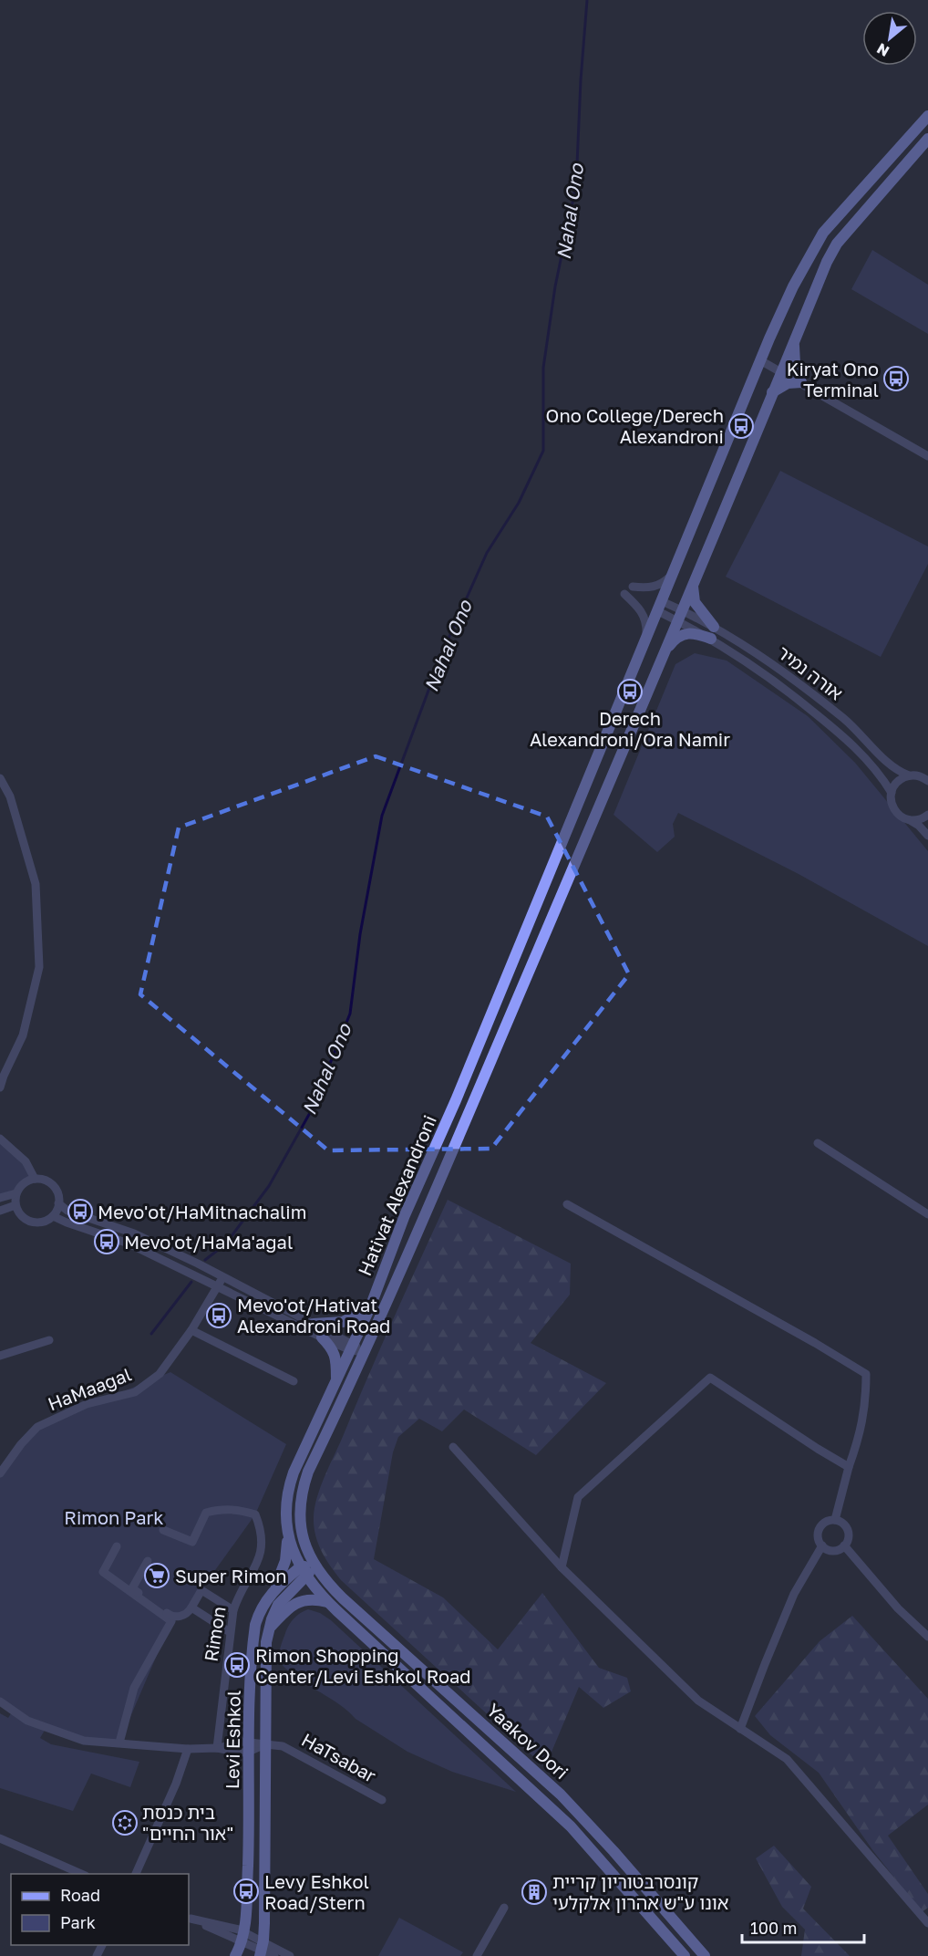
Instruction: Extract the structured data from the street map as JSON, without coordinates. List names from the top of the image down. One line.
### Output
{"streets":{"main road":["Hativat Alexandroni","Levi Eshkol","Yaakov Dori"],"street":["אורה נמיר","HaMaagal","Rimon","HaTsabar"]},"crossings":[["אורה נמיר","Hativat Alexandroni"],["Hativat Alexandroni","Levi Eshkol"],["Hativat Alexandroni","Yaakov Dori"],["Levi Eshkol","Yaakov Dori"],["Levi Eshkol","HaTsabar"]],"water":["Nahal Ono"],"parks":["Rimon Park"],"places":{"bus stop":["Kiryat Ono Terminal","Ono College/Derech Alexandroni","Derech Alexandroni/Ora Namir","Mevo'ot/HaMitnachalim","Mevo'ot/HaMa'agal","Mevo'ot/Hativat Alexandroni Road","Rimon Shopping Center/Levi Eshkol Road","Levy Eshkol Road/Stern"],"supermarket":["Super Rimon"],"synagogue":["בית כנסת \"אור החיים\""],"building":["קונסרבטוריון קריית אונו ע\"ש אהרון אלקלעי"]},"legend":["Road","Park"],"scale_bar":"100 m","north":"bottom left"}
